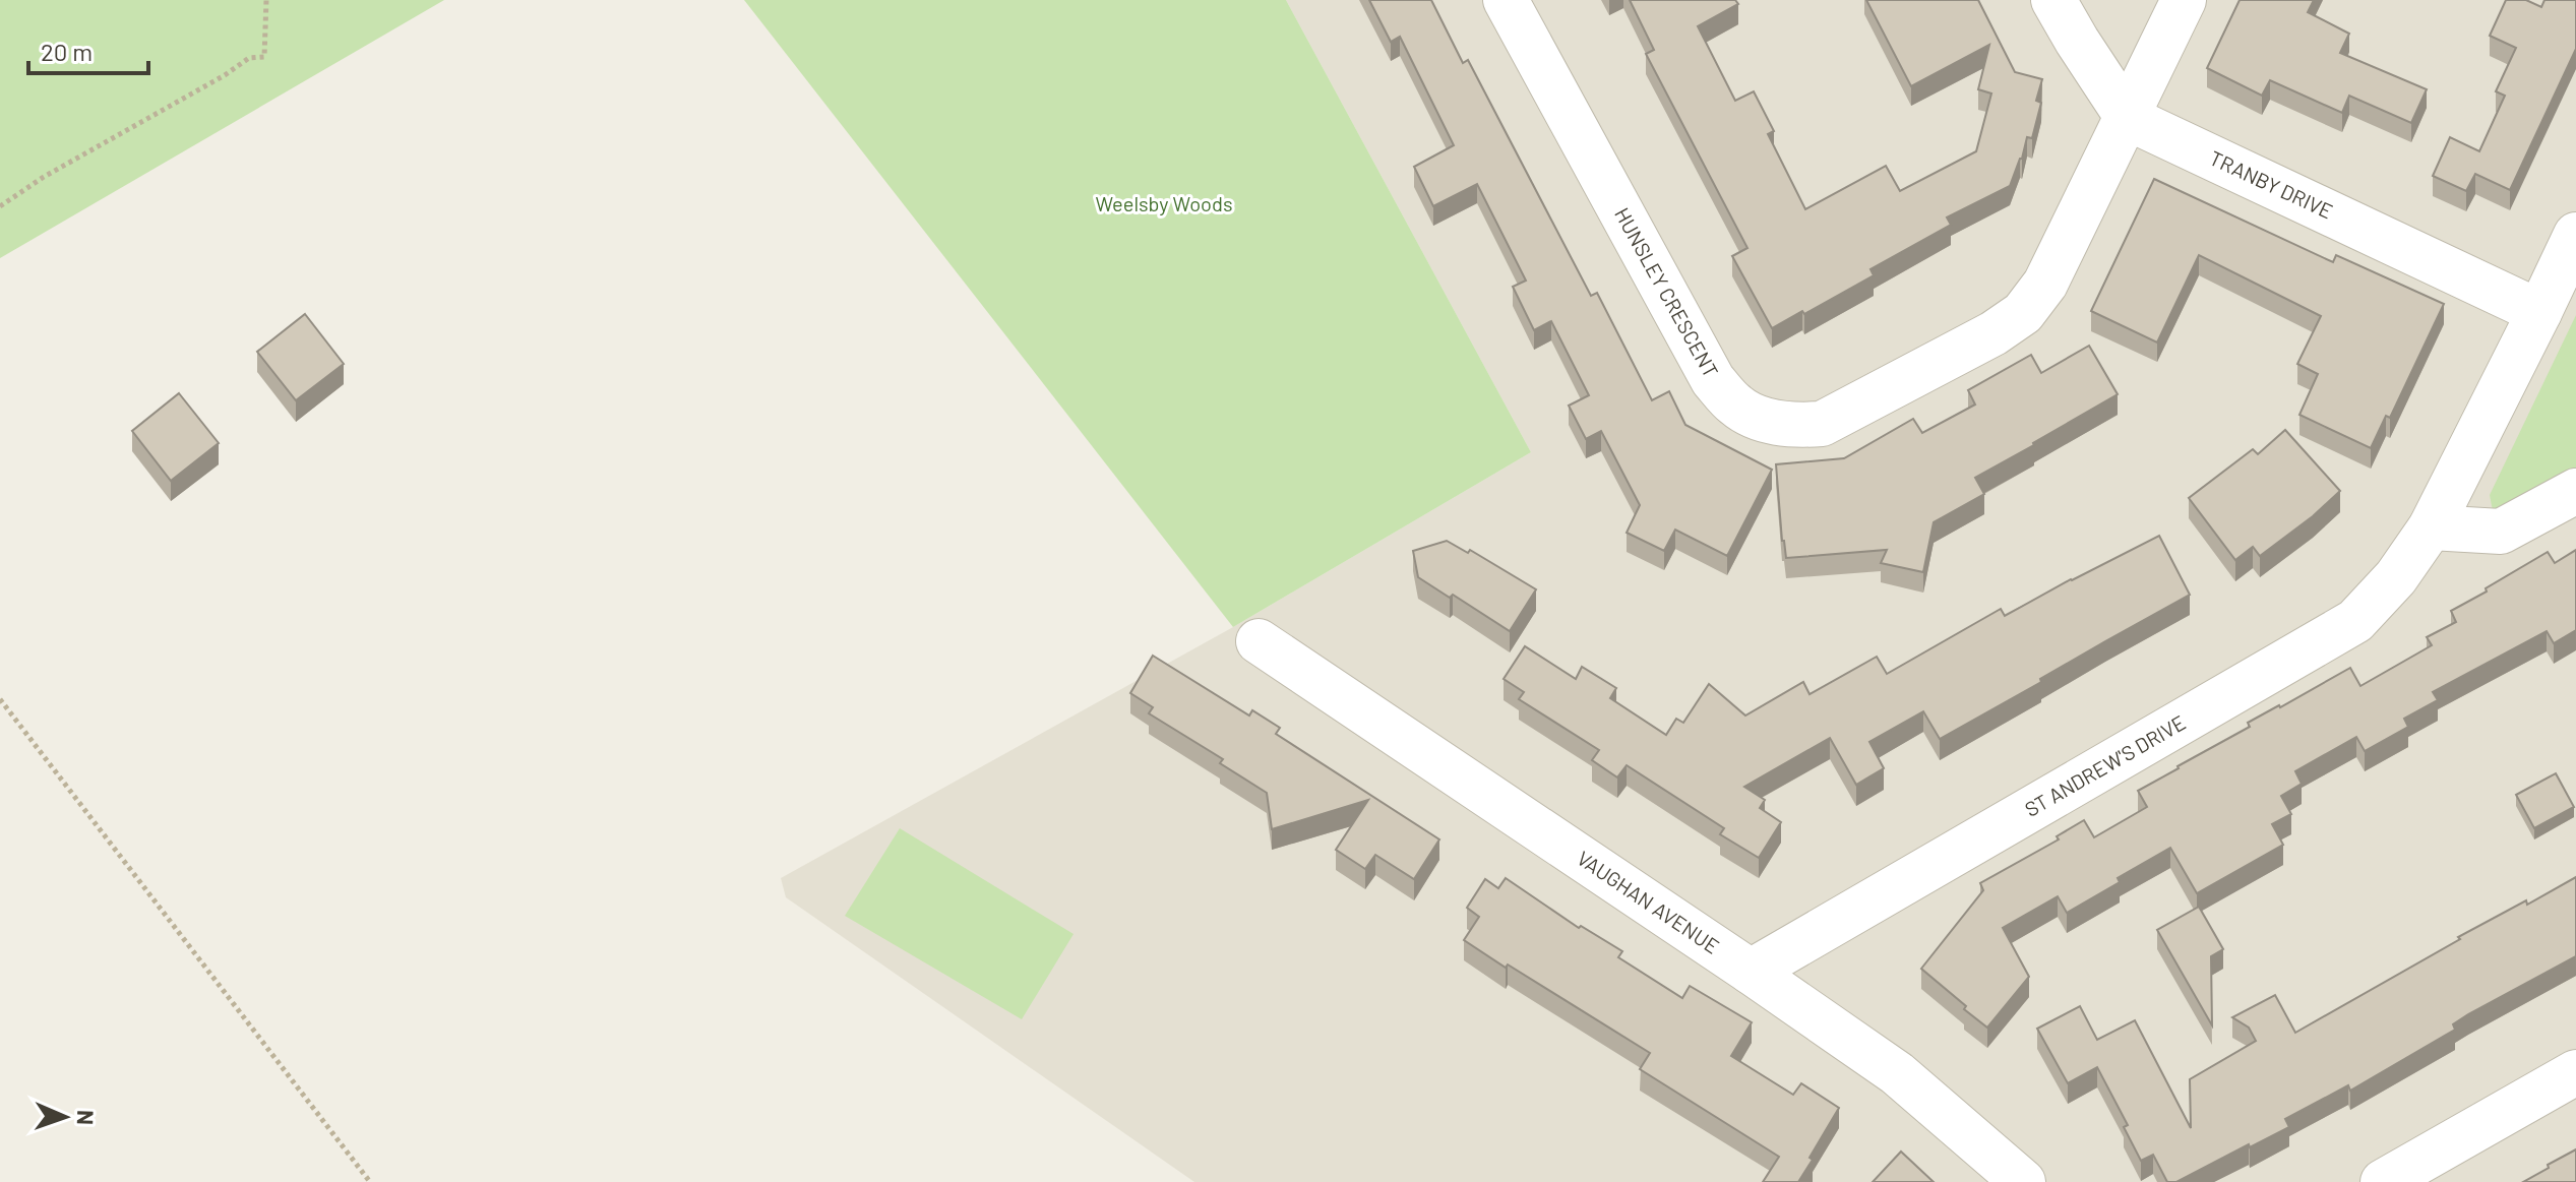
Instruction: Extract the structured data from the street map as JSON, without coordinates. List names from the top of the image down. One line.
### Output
{"streets":{"street":["TRANBY DRIVE","HUNSLEY CRESCENT","ST ANDREW'S DRIVE","VAUGHAN AVENUE"]},"crossings":[["TRANBY DRIVE","HUNSLEY CRESCENT"],["TRANBY DRIVE","ST ANDREW'S DRIVE"],["ST ANDREW'S DRIVE","VAUGHAN AVENUE"]],"parks":["Weelsby Woods"],"scale_bar":"20 m","north":"right"}
